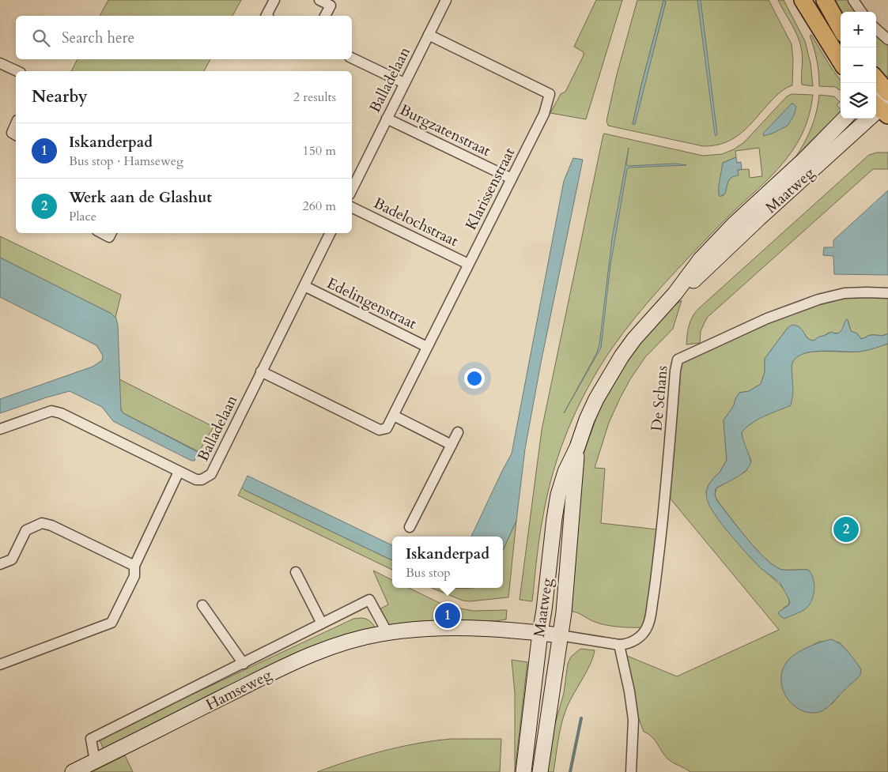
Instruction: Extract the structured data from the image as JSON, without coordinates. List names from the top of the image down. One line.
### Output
{"streets":{"main road":["Maatweg","Hamseweg"],"street":["Balladelaan","Burgzatenstraat","Klarissenstraat","Badelochstraat","Edelingenstraat","De Schans"]},"crossings":[["Balladelaan","Burgzatenstraat"],["Balladelaan","Klarissenstraat"],["Balladelaan","Edelingenstraat"],["Burgzatenstraat","Klarissenstraat"],["Klarissenstraat","Badelochstraat"],["Klarissenstraat","Edelingenstraat"],["Maatweg","Hamseweg"]],"page":{"map_buttons":["+","−"],"search":"Search here","heading":["Nearby","2 results"],"list":[{"mark":"1","name":"Iskanderpad","note":"Bus stop · Hamseweg","value":"150 m"},{"mark":"2","name":"Werk aan de Glashut","note":"Place","value":"260 m"}],"pins":["2","1"],"popup":["Iskanderpad","Bus stop"]}}
